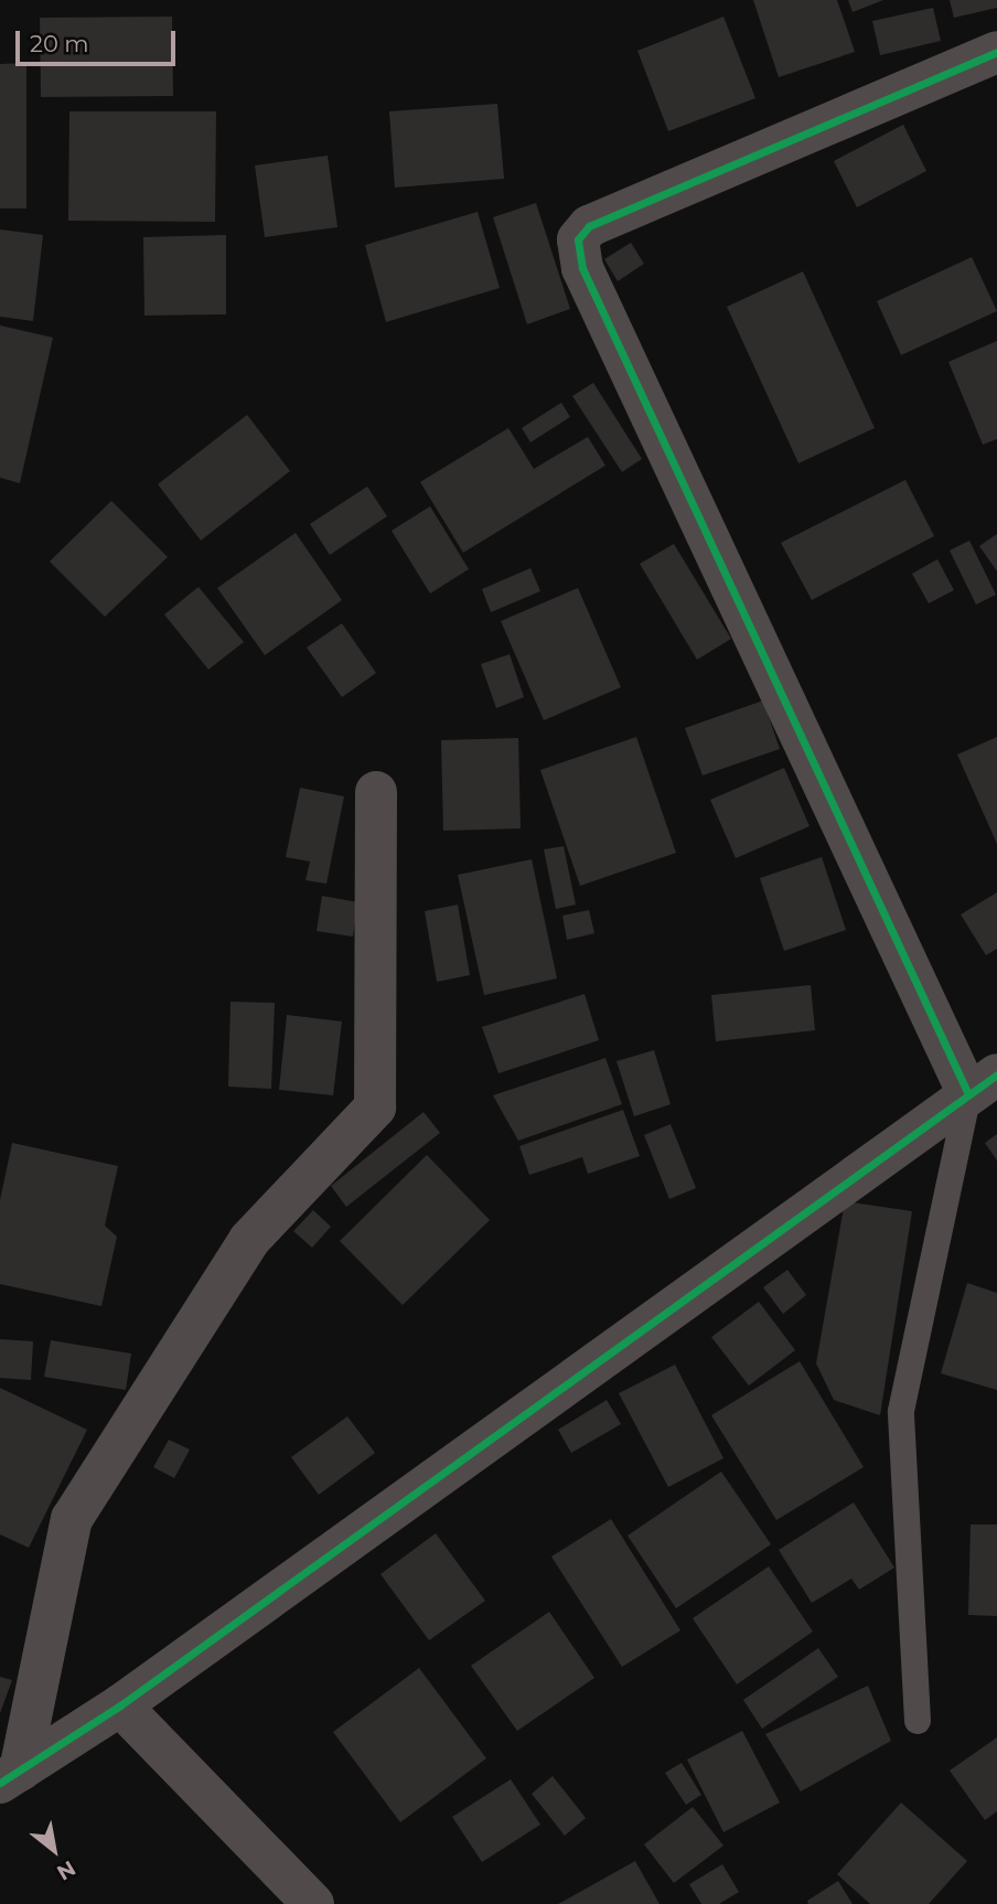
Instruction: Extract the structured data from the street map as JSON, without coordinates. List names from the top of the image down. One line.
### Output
{"scale_bar":"20 m","north":"bottom right"}
